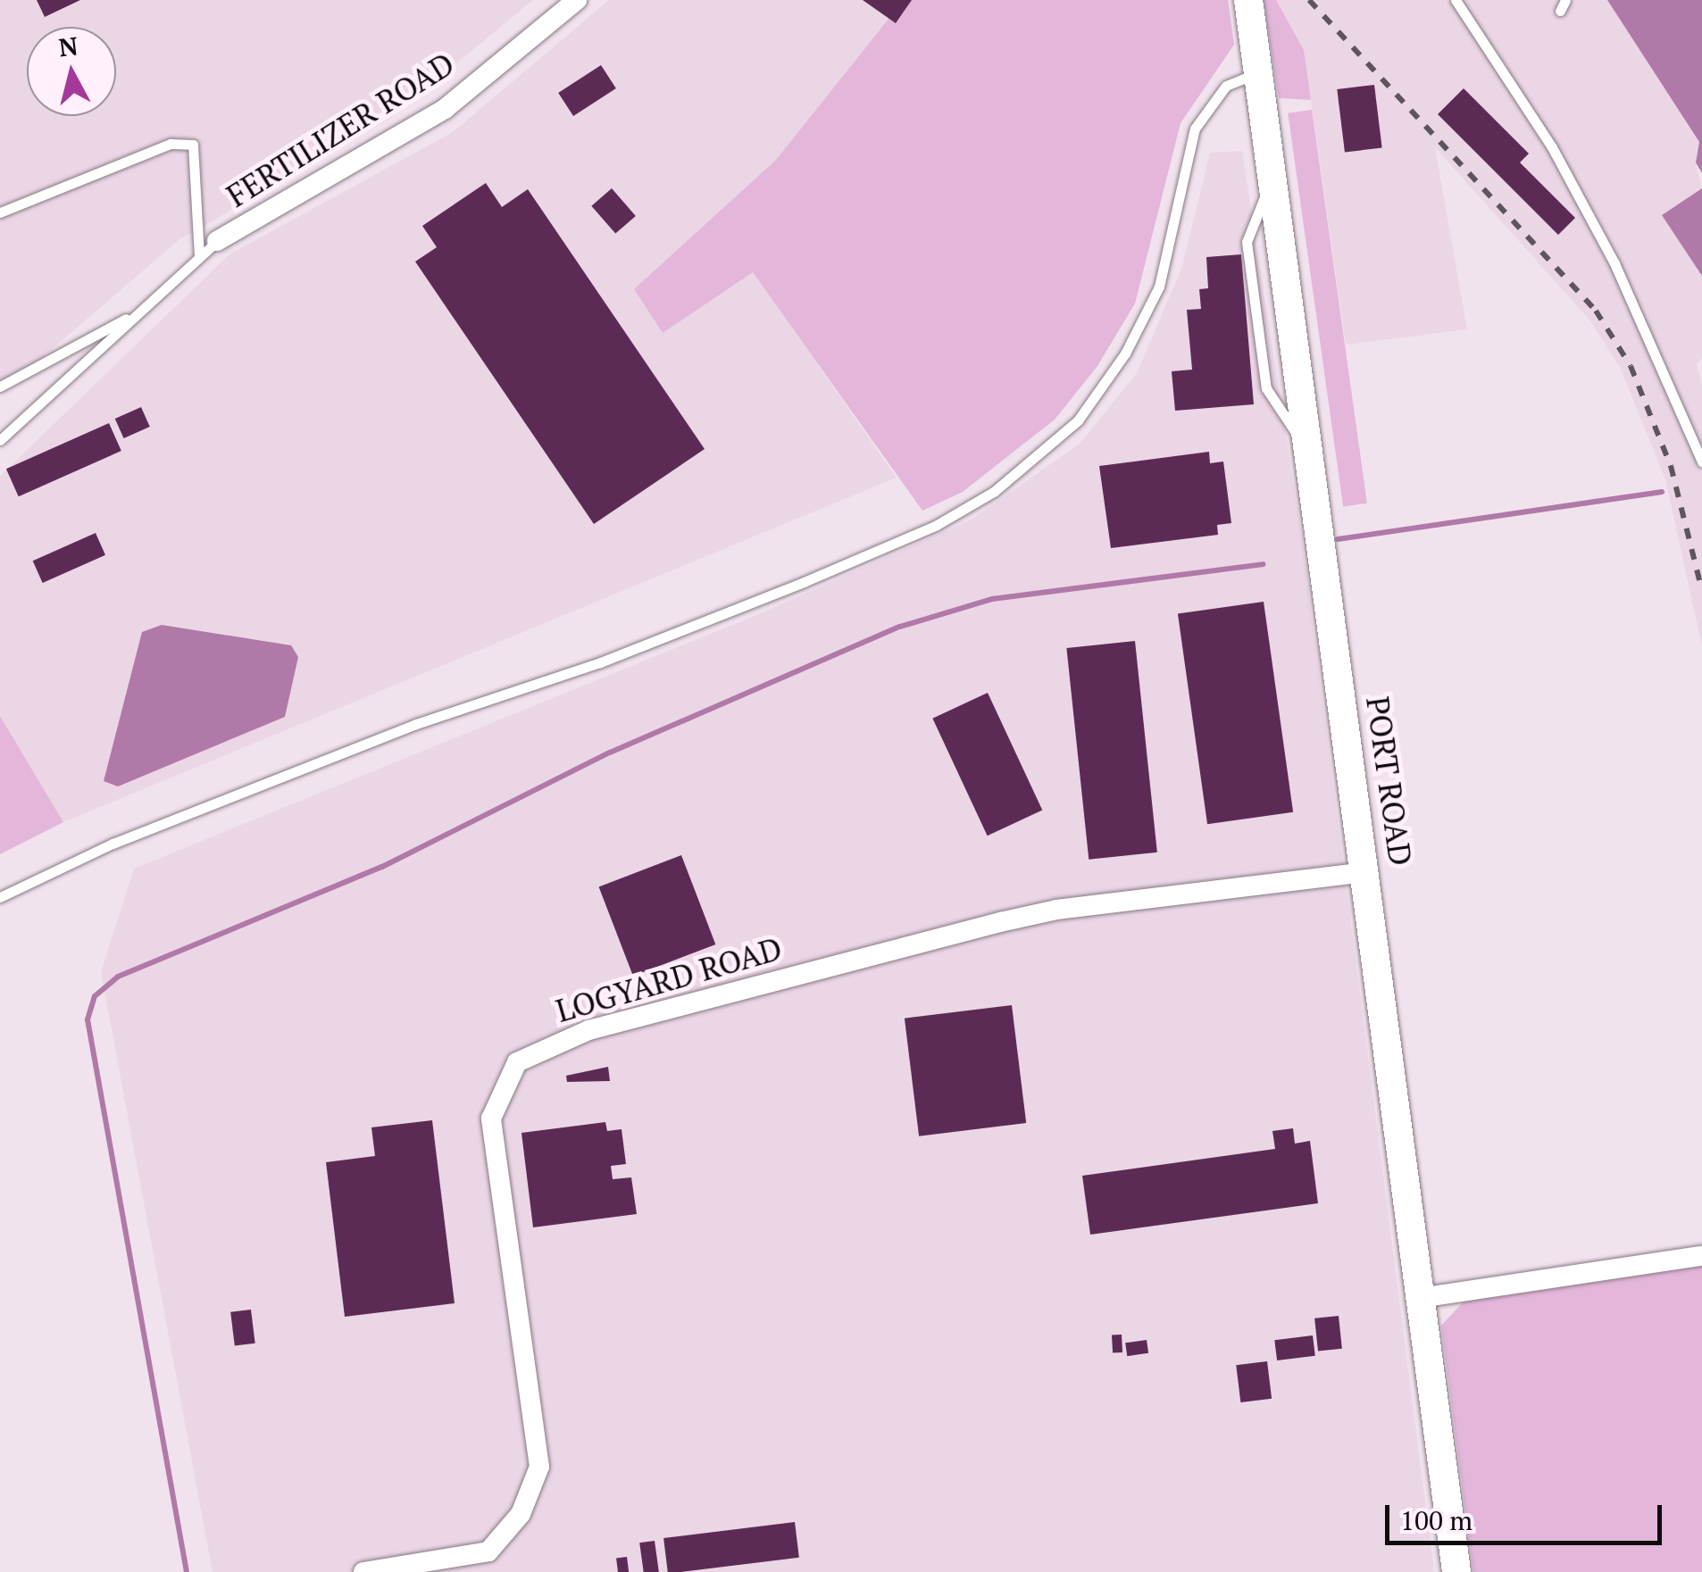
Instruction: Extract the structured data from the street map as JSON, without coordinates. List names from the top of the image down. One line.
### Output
{"streets":{"main road":["PORT ROAD"],"street":["FERTILIZER ROAD","LOGYARD ROAD"]},"crossings":[["PORT ROAD","LOGYARD ROAD"]],"scale_bar":"100 m","north":"top"}
